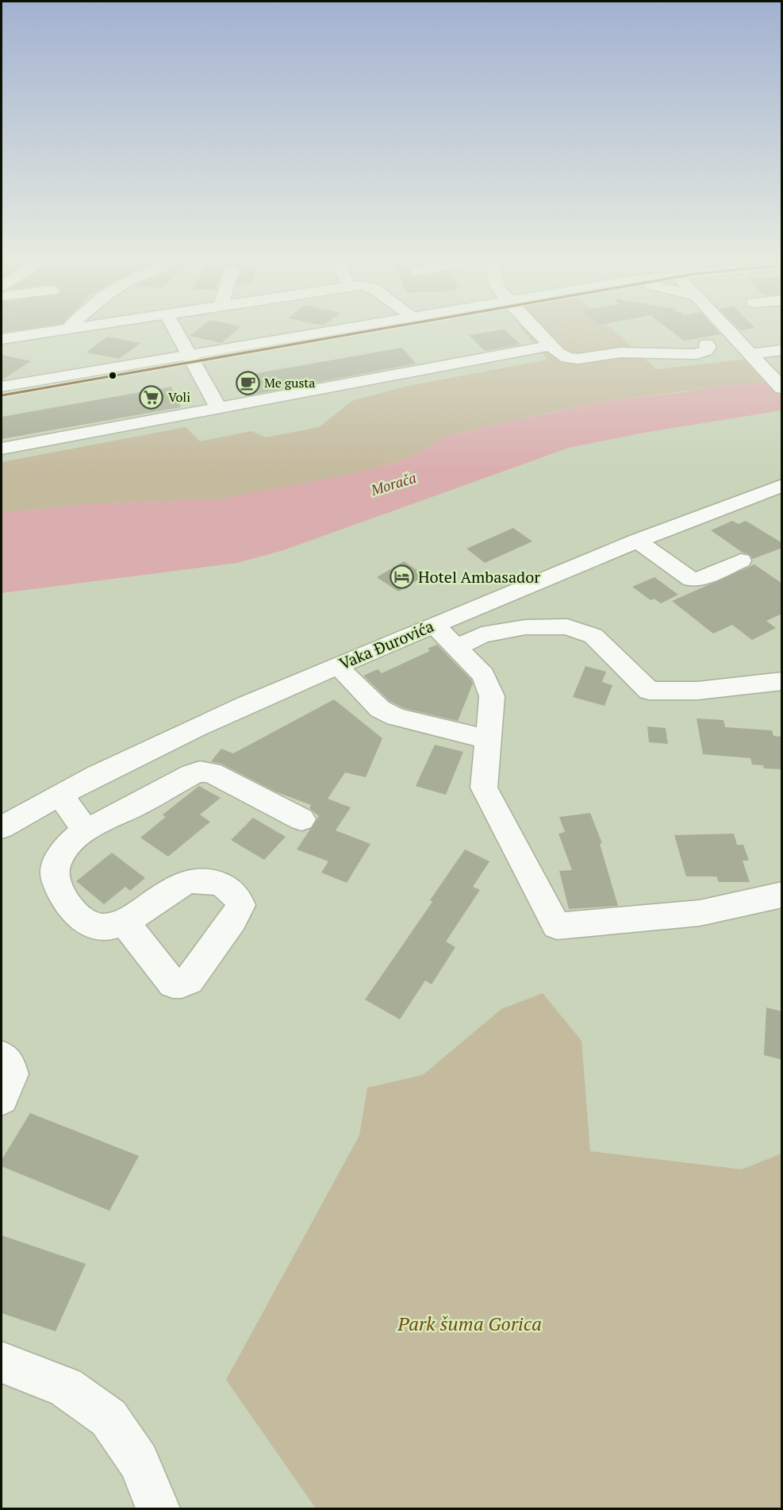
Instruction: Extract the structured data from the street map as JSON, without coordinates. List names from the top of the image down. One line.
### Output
{"streets":{"street":["Vaka Đurovića"]},"water":["Morača"],"parks":["Park šuma Gorica"],"places":{"cafe":["Me gusta"],"supermarket":["Voli"],"hotel":["Hotel Ambasador"]}}
